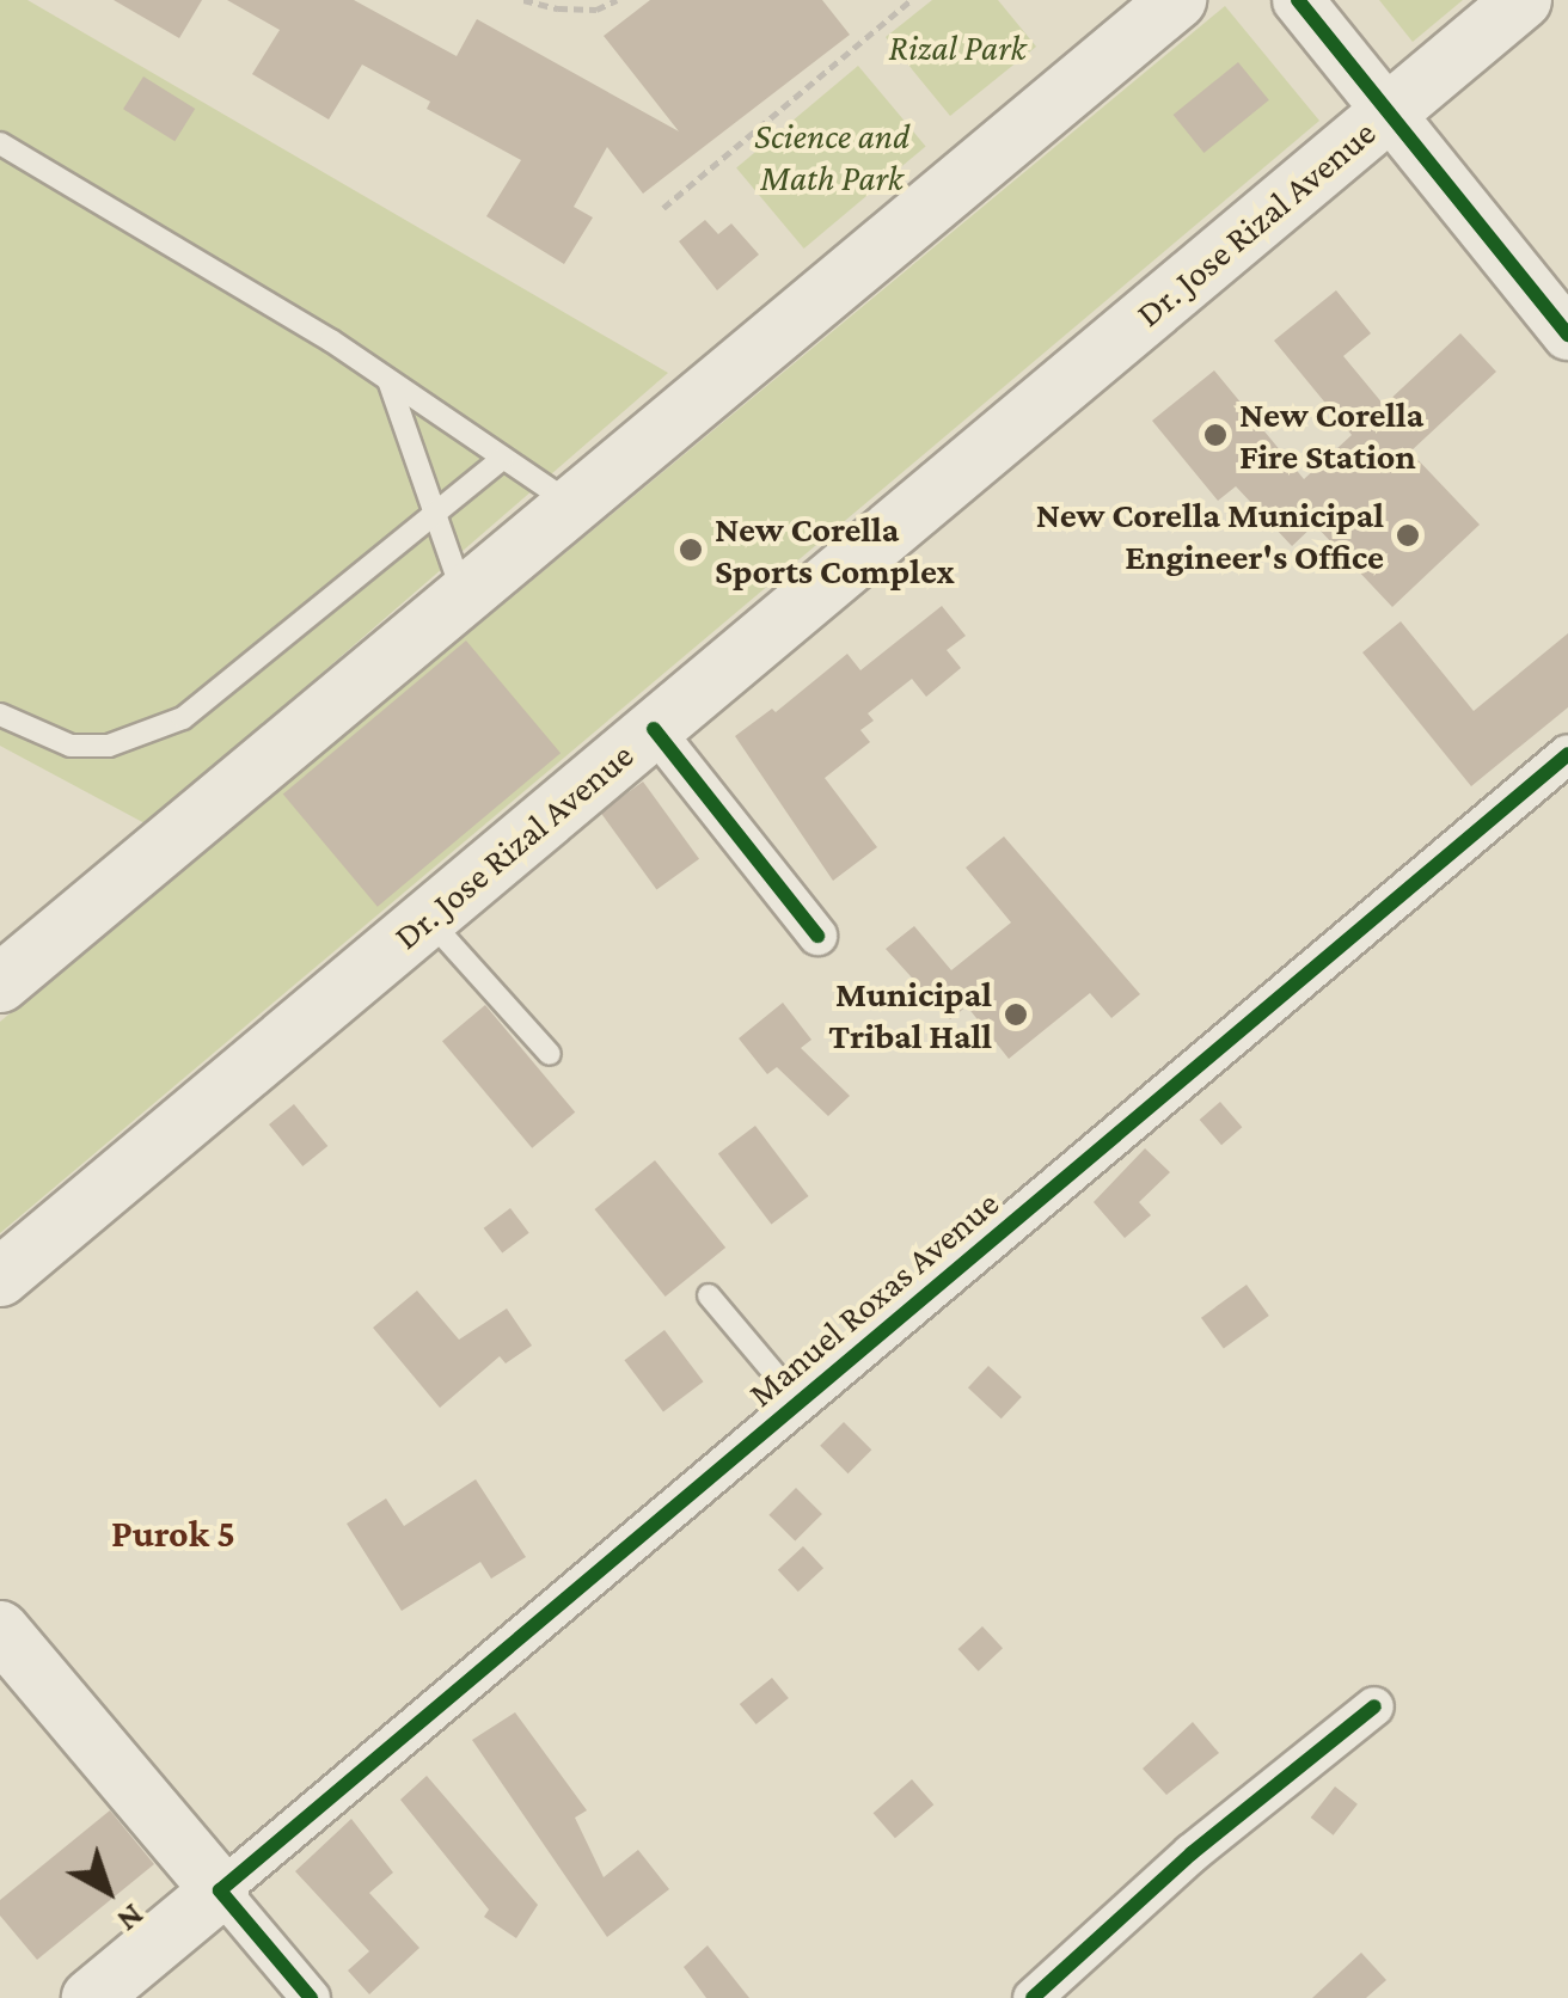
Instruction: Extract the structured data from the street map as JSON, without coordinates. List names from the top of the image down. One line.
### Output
{"streets":{"main road":["Dr. Jose Rizal Avenue","Manuel Roxas Avenue"]},"districts":["Purok 5"],"parks":["Rizal Park","Science and Math Park"],"places":["New Corella Fire Station","New Corella Municipal Engineer's Office","New Corella Sports Complex","Municipal Tribal Hall"],"north":"bottom right"}
